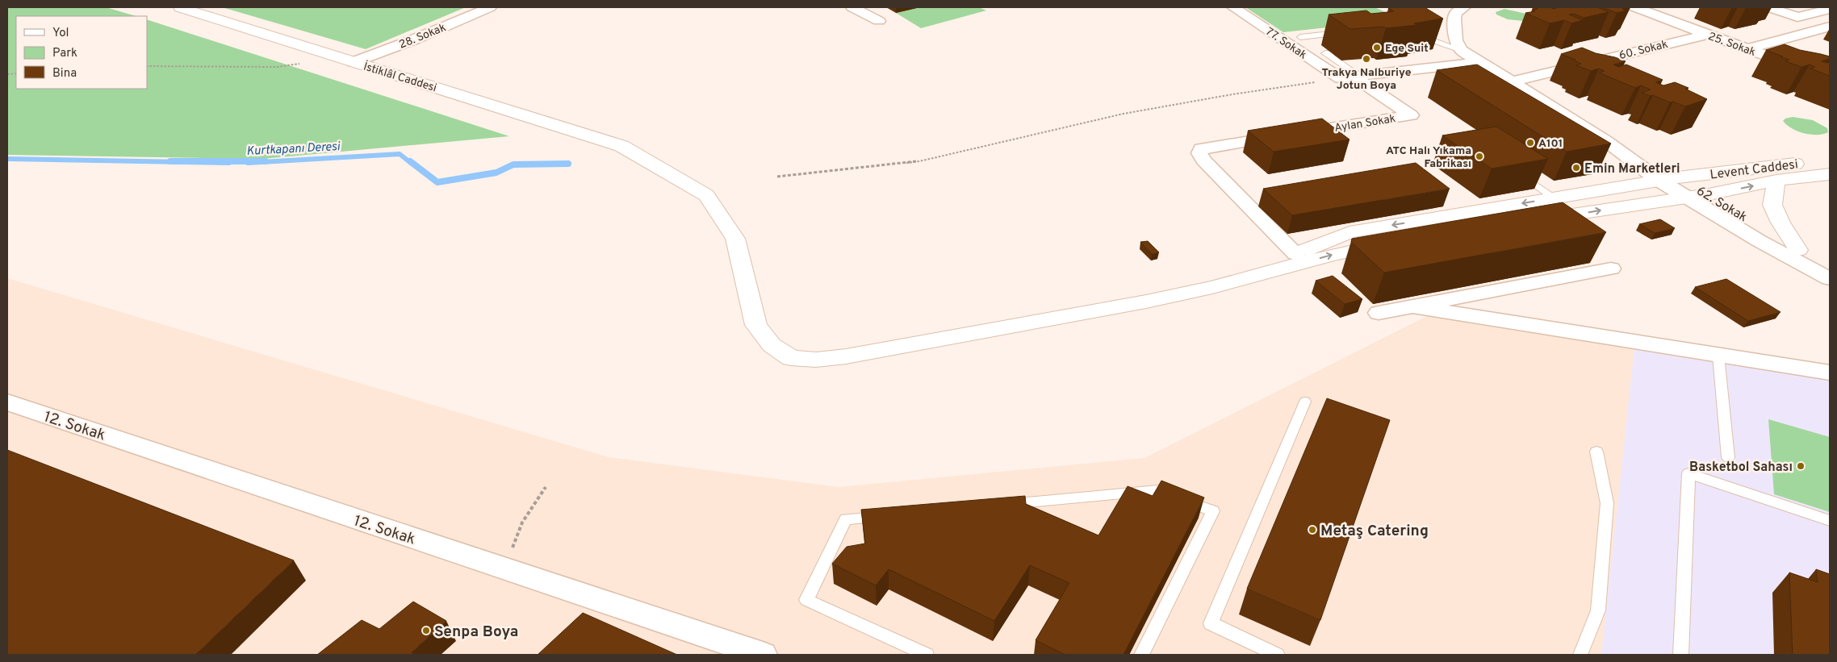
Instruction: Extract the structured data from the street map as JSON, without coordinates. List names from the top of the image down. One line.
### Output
{"streets":{"street":["28. Sokak","77. Sokak","25. Sokak","60. Sokak","İstiklâl Caddesi","Aylan Sokak","Levent Caddesi","62. Sokak","12. Sokak"]},"crossings":[["28. Sokak","İstiklâl Caddesi"],["77. Sokak","Aylan Sokak"],["25. Sokak","60. Sokak"],["60. Sokak","62. Sokak"],["İstiklâl Caddesi","Levent Caddesi"],["Aylan Sokak","Levent Caddesi"],["Levent Caddesi","62. Sokak"]],"water":["Kurtkapanı Deresi"],"places":["Ege Suit","Trakya Nalburiye Jotun Boya","A101","ATC Halı Yıkama Fabrikası","Emin Marketleri","Basketbol Sahası","Metaş Catering","Senpa Boya"],"legend":["Yol","Park","Bina"]}
